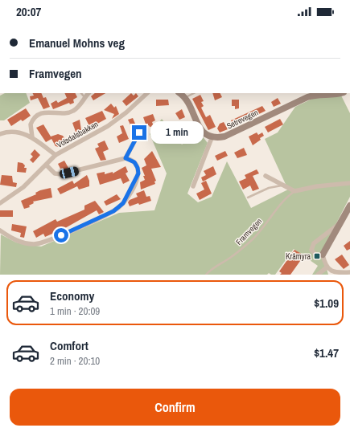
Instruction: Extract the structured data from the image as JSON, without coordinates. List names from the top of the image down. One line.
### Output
{"streets":{"street":["Setrevegen","Volsdalsbakken"],"lane":["Framvegen"]},"places":{"transit":["Kråmyra"]},"page":{"status":"20:07","banner":["Emanuel Mohns veg","Framvegen"],"bubble":"1 min","list":[{"name":"Economy","note":"1 min · 20:09","value":"$1.09"},{"name":"Comfort","note":"2 min · 20:10","value":"$1.47"}],"buttons":"Confirm"}}
